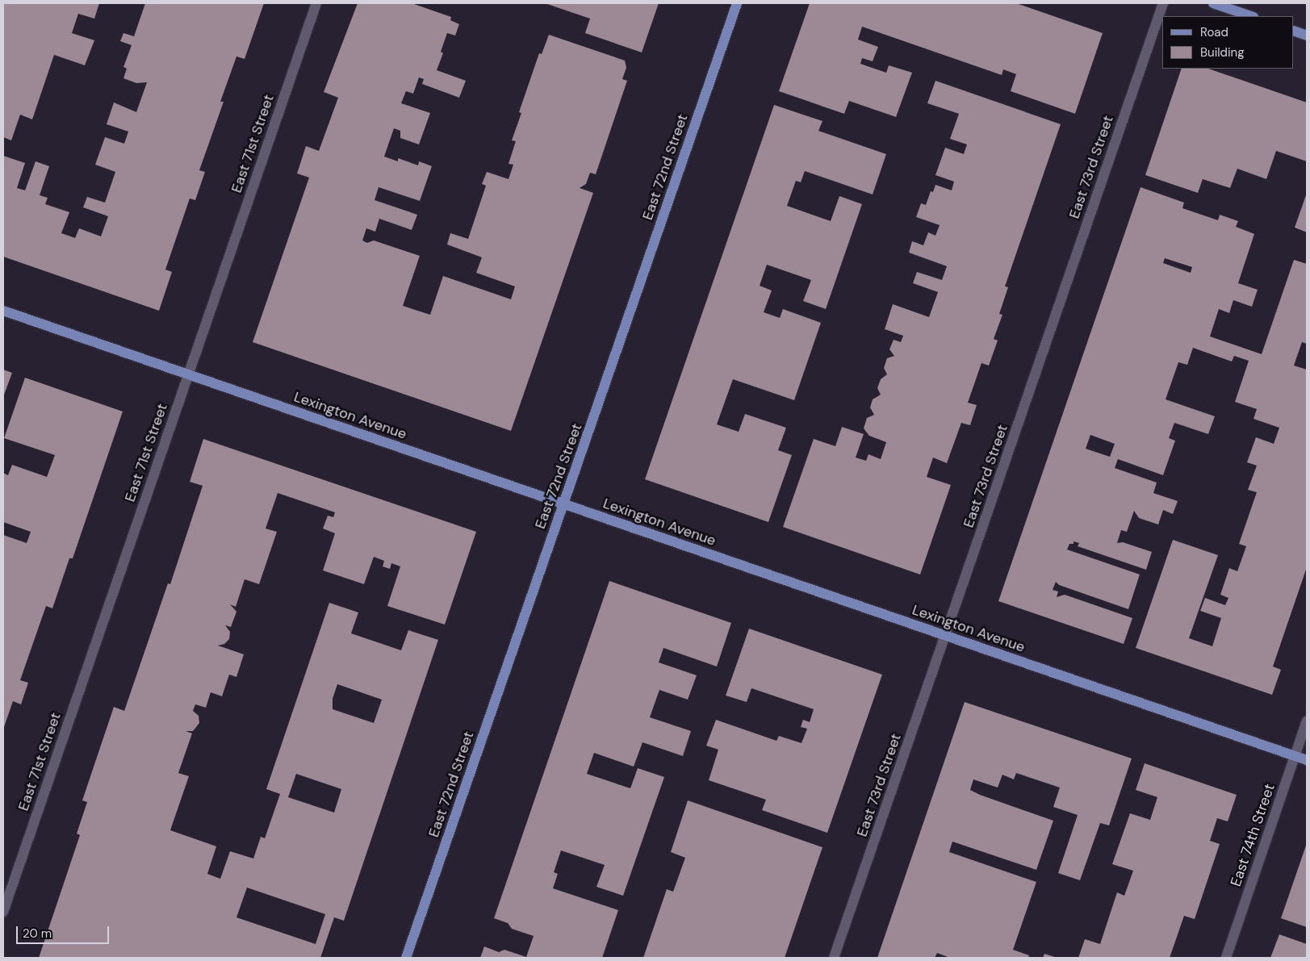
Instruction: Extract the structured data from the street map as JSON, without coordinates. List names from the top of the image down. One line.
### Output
{"streets":{"main road":["East 72nd Street","Lexington Avenue"],"street":["East 71st Street","East 73rd Street","East 74th Street"]},"crossings":[["East 71st Street","Lexington Avenue"],["East 72nd Street","Lexington Avenue"],["East 73rd Street","Lexington Avenue"],["Lexington Avenue","East 74th Street"]],"legend":["Road","Building"],"scale_bar":"20 m"}
